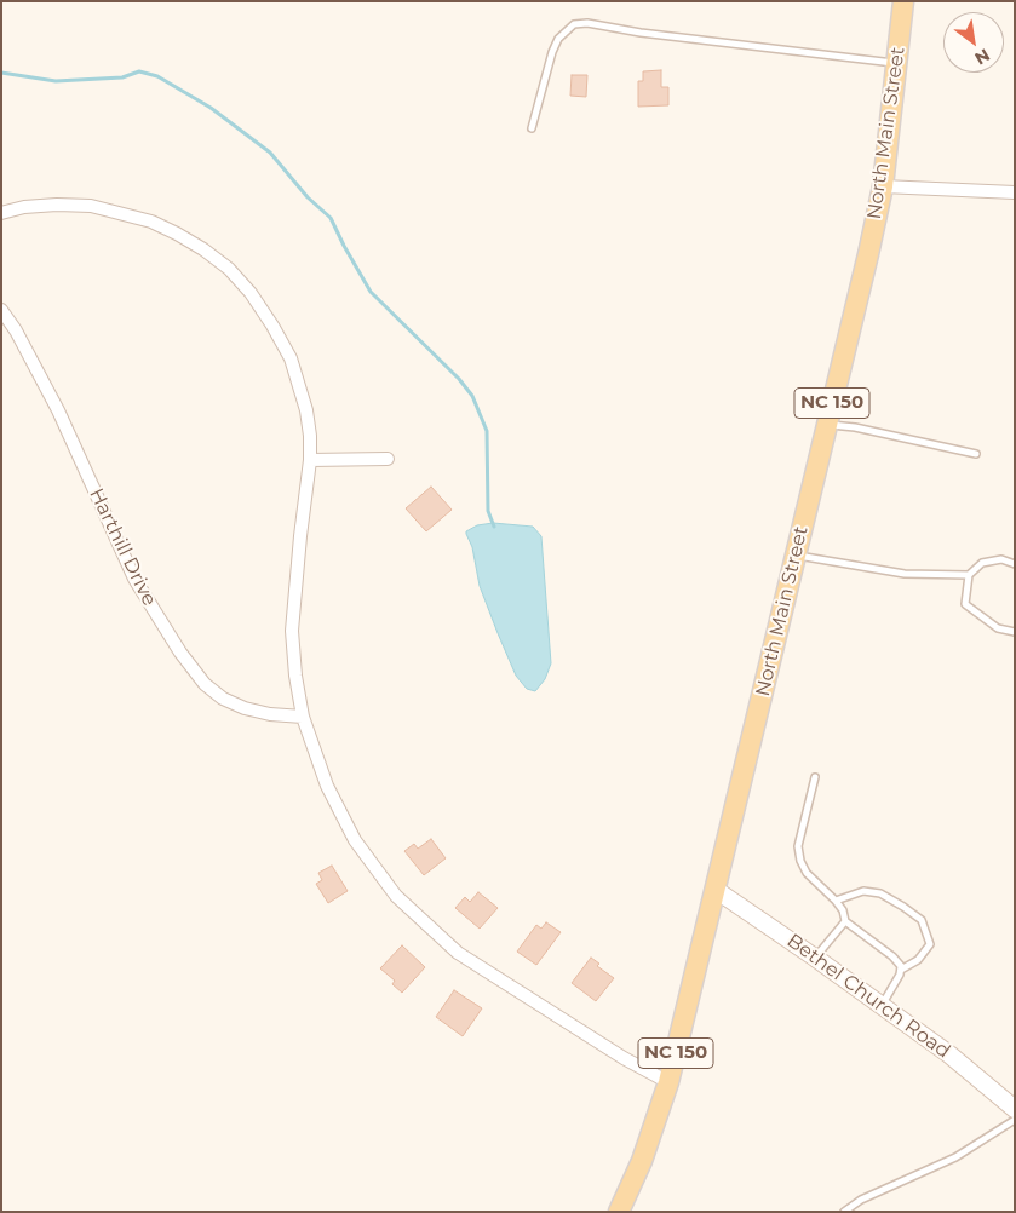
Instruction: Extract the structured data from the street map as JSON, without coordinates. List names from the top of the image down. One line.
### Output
{"streets":{"main road":["North Main Street","NC 150"],"street":["Harthill Drive","Bethel Church Road"]},"crossings":[["North Main Street","Bethel Church Road"]],"north":"bottom right"}
